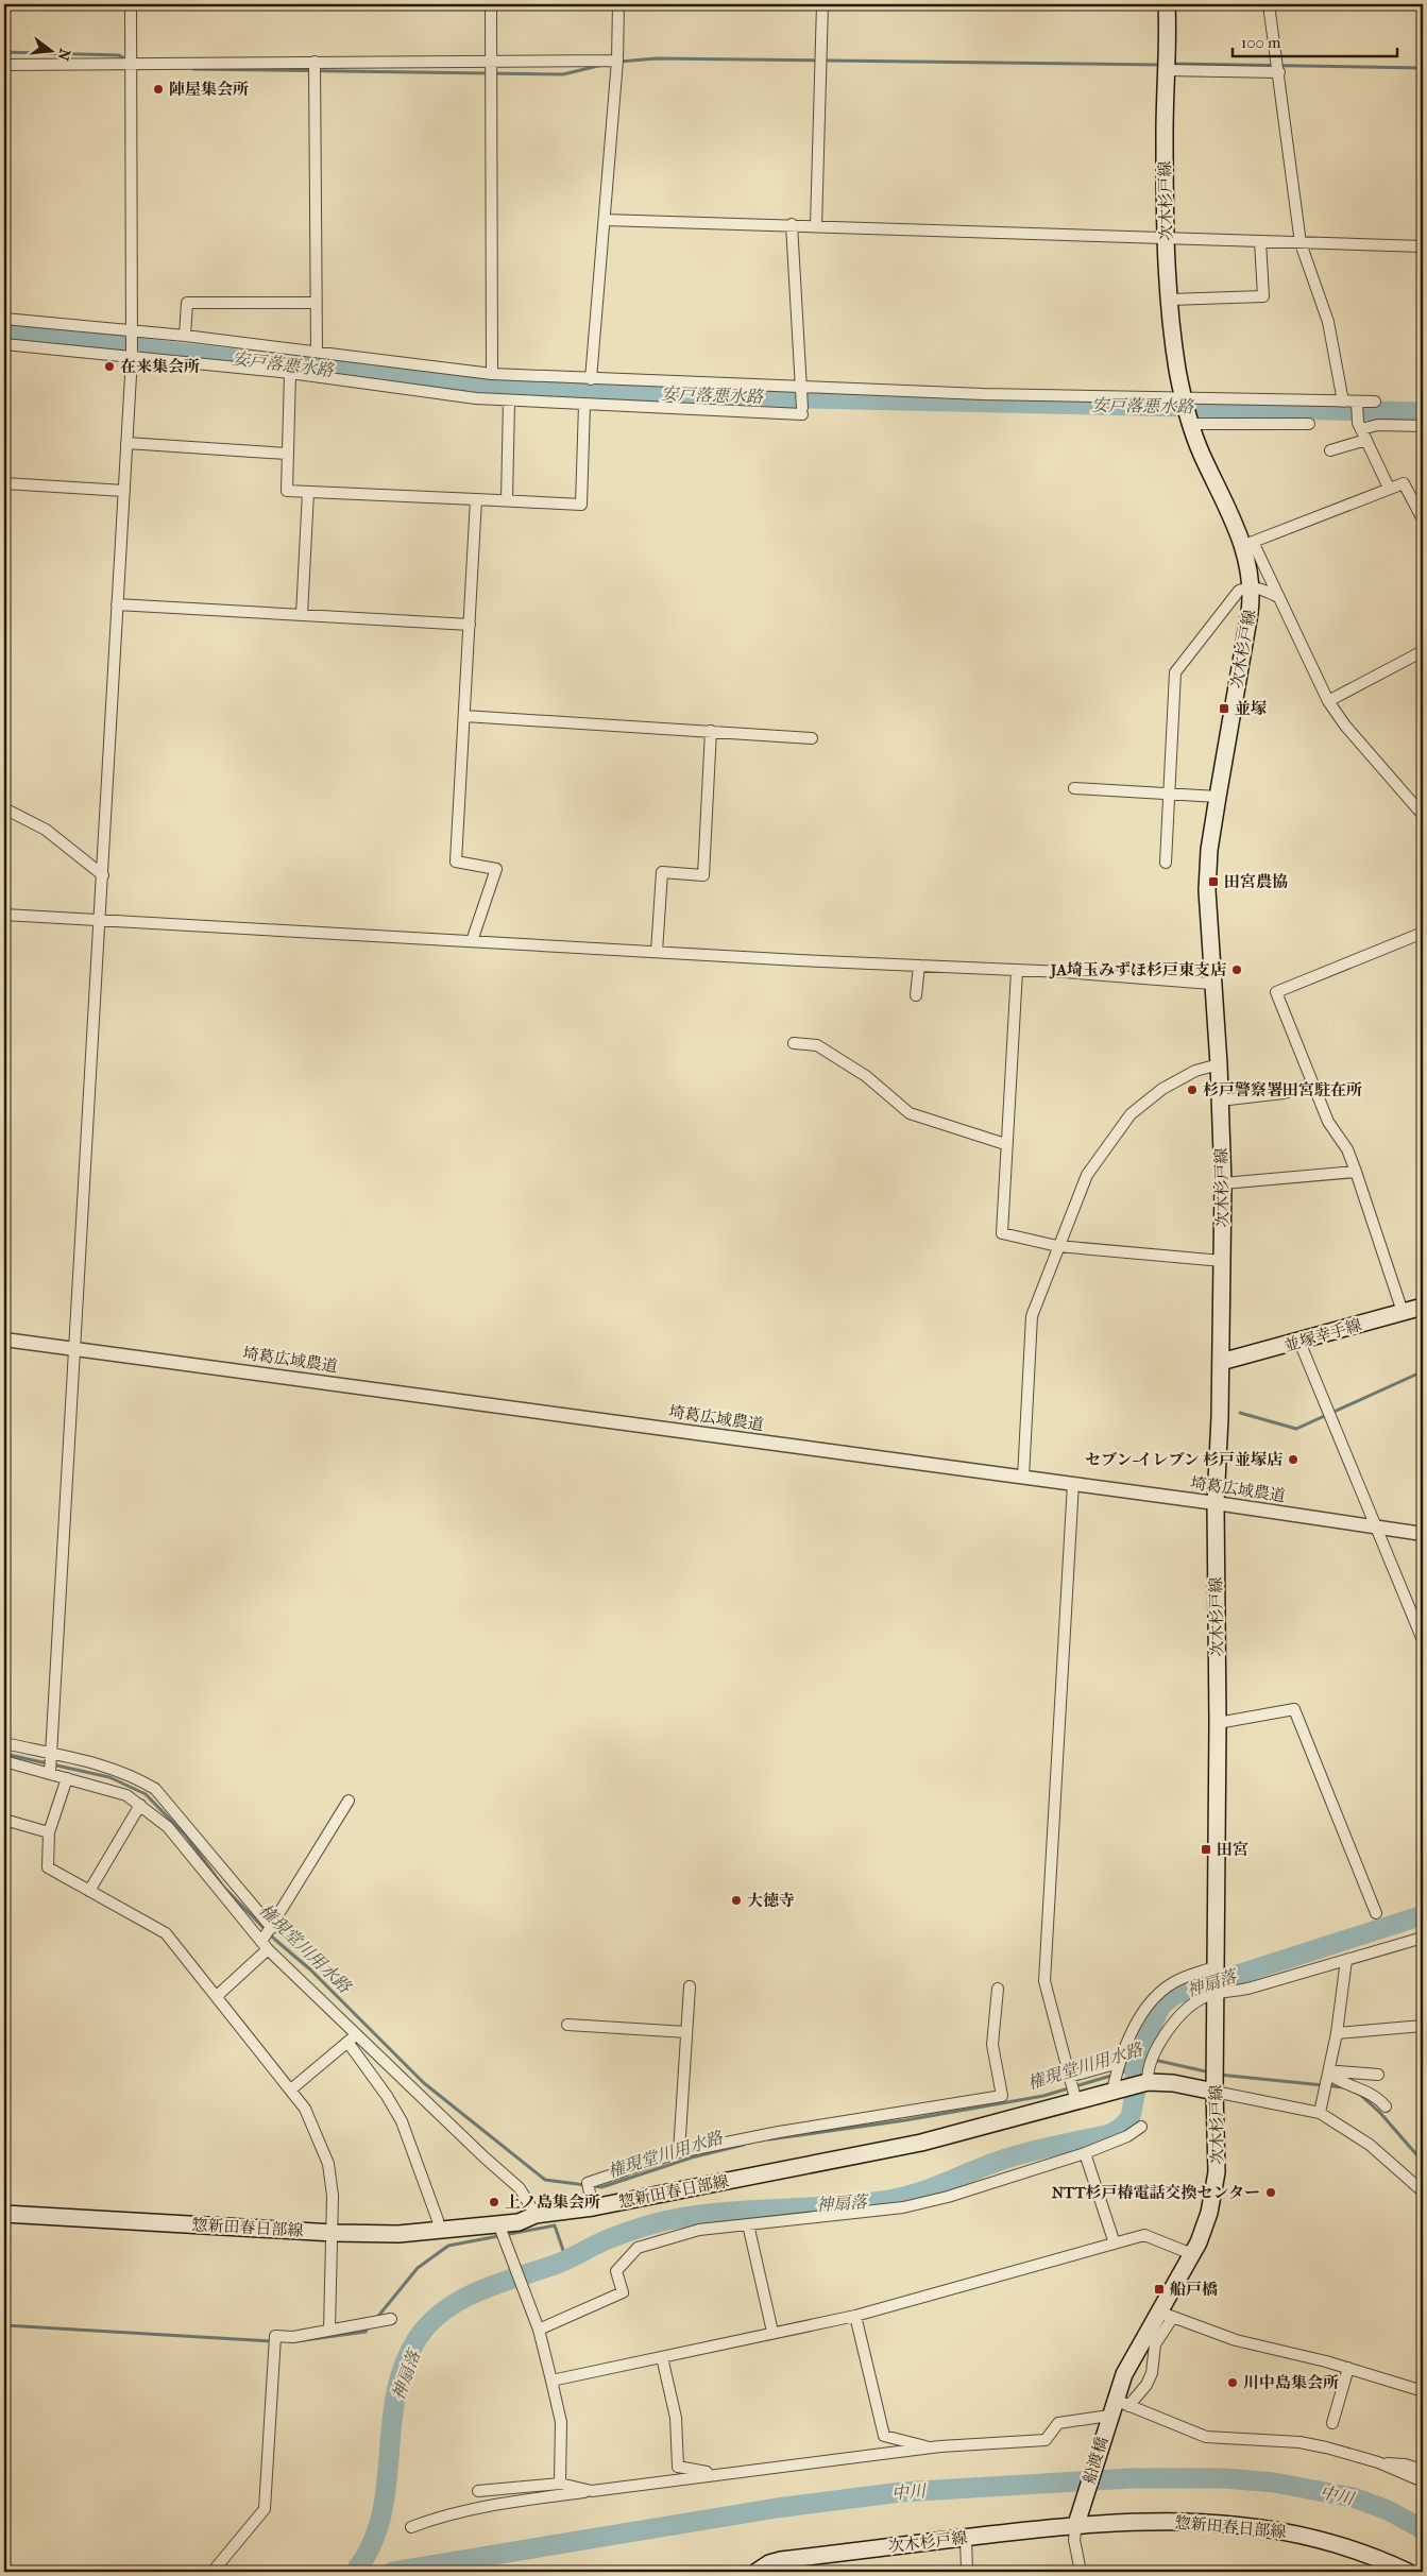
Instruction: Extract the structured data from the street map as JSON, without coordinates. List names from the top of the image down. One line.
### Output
{"streets":{"main road":["次木杉戸線","並塚幸手線","惣新田春日部線","船渡橋"],"street":["埼葛広域農道"]},"crossings":[["次木杉戸線","並塚幸手線"],["次木杉戸線","埼葛広域農道"],["次木杉戸線","惣新田春日部線"],["次木杉戸線","船渡橋"],["惣新田春日部線","船渡橋"]],"water":["安戸落悪水路","権現堂川用水路","神扇落","中川"],"places":{"other":["陣屋集会所","在来集会所","JA埼玉みずほ杉戸東支店","杉戸警察署田宮駐在所","セブン-イレブン 杉戸並塚店","大徳寺","NTT杉戸椿電話交換センター","上ノ島集会所","川中島集会所"],"transit":["並塚","田宮農協","田宮","船戸橋"]},"scale_bar":"100 m","north":"right"}
